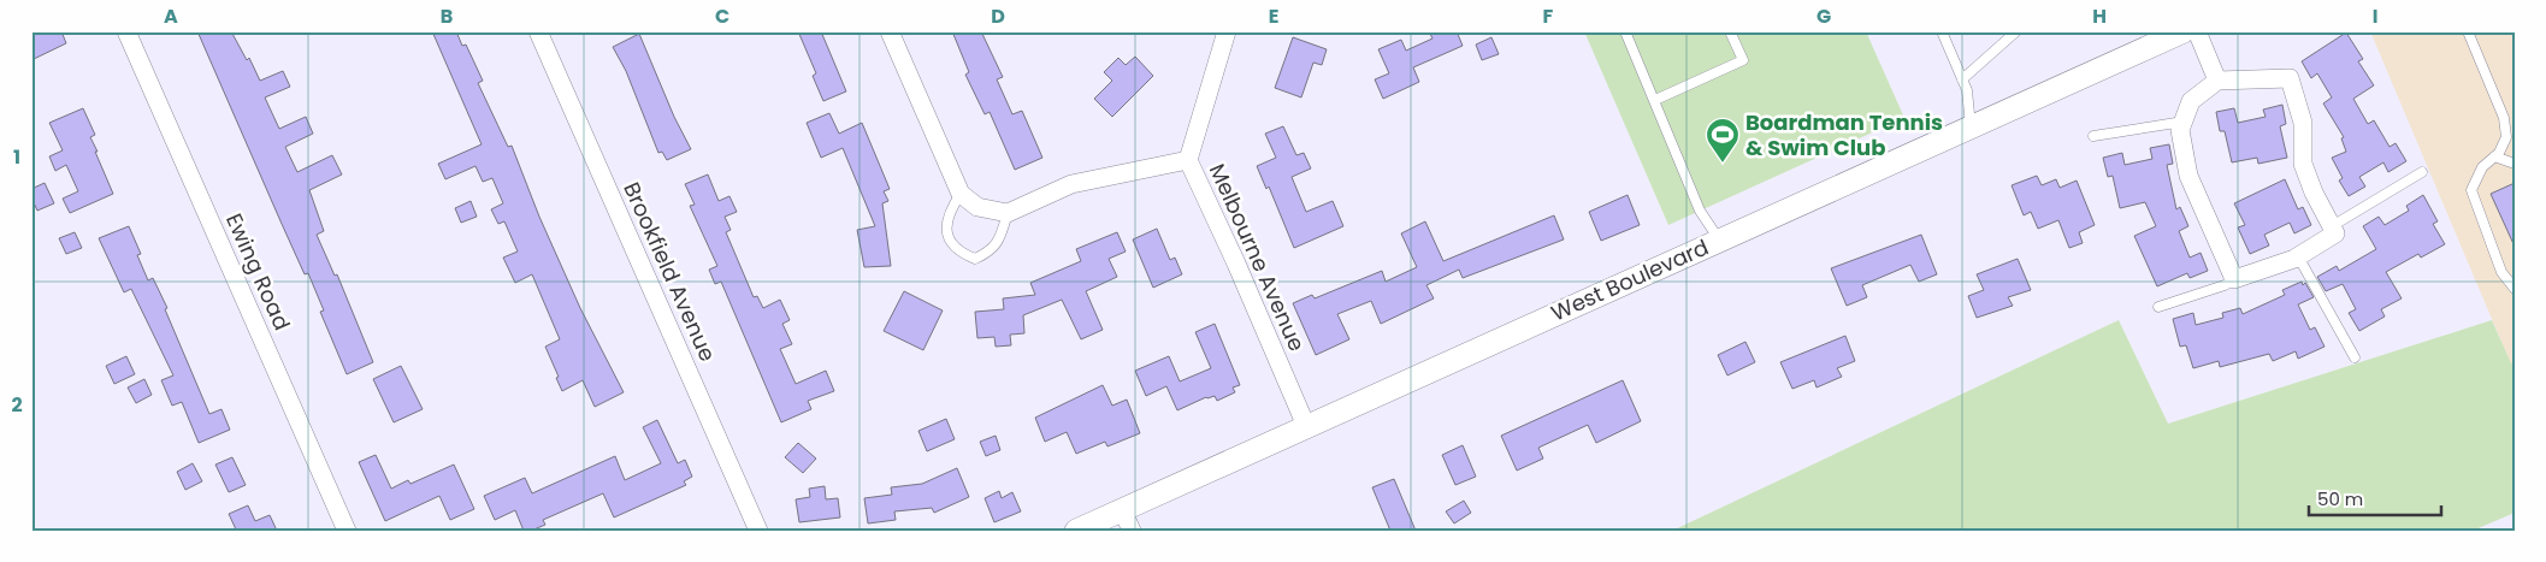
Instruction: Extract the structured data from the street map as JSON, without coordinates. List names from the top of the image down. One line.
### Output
{"streets":{"street":["Melbourne Avenue","Ewing Road","Brookfield Avenue","West Boulevard"]},"crossings":[["Melbourne Avenue","West Boulevard"]],"places":{"sports":["Boardman Tennis & Swim Club"]},"scale_bar":"50 m","grid":{"columns":["A","B","C","D","E","F","G","H","I"],"rows":["1","2"]}}
